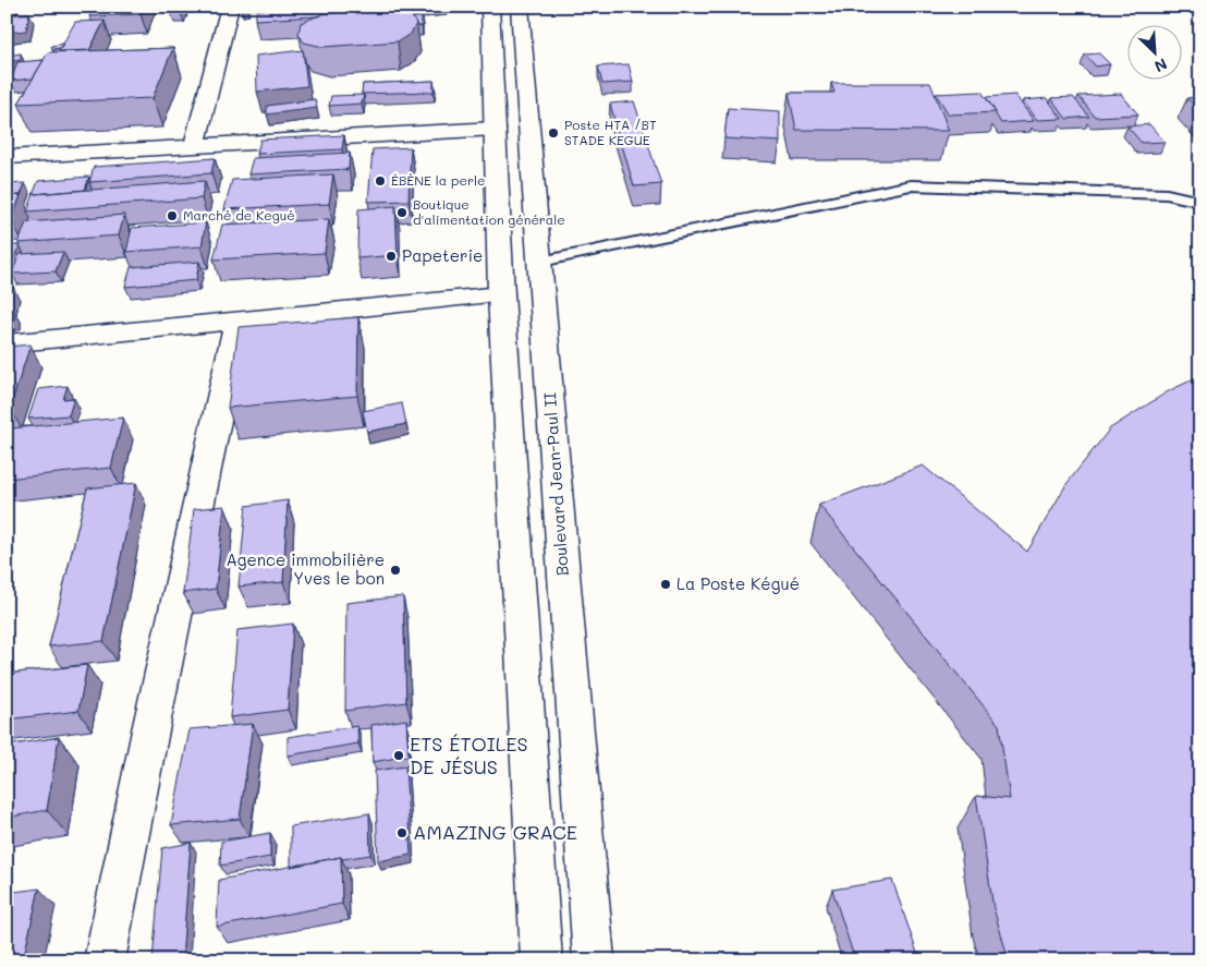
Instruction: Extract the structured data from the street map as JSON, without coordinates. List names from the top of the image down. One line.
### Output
{"streets":{"main road":["Boulevard Jean-Paul II"]},"places":["Poste HTA /BT STADE KEGUE","ÉBÈNE la perle","Boutique d'alimentation générale","Marché de Kegué","Papeterie","Agence immobilière Yves le bon","La Poste Kégué","ETS ÉTOILES DE JÉSUS","AMAZING GRACE"],"north":"bottom right"}
